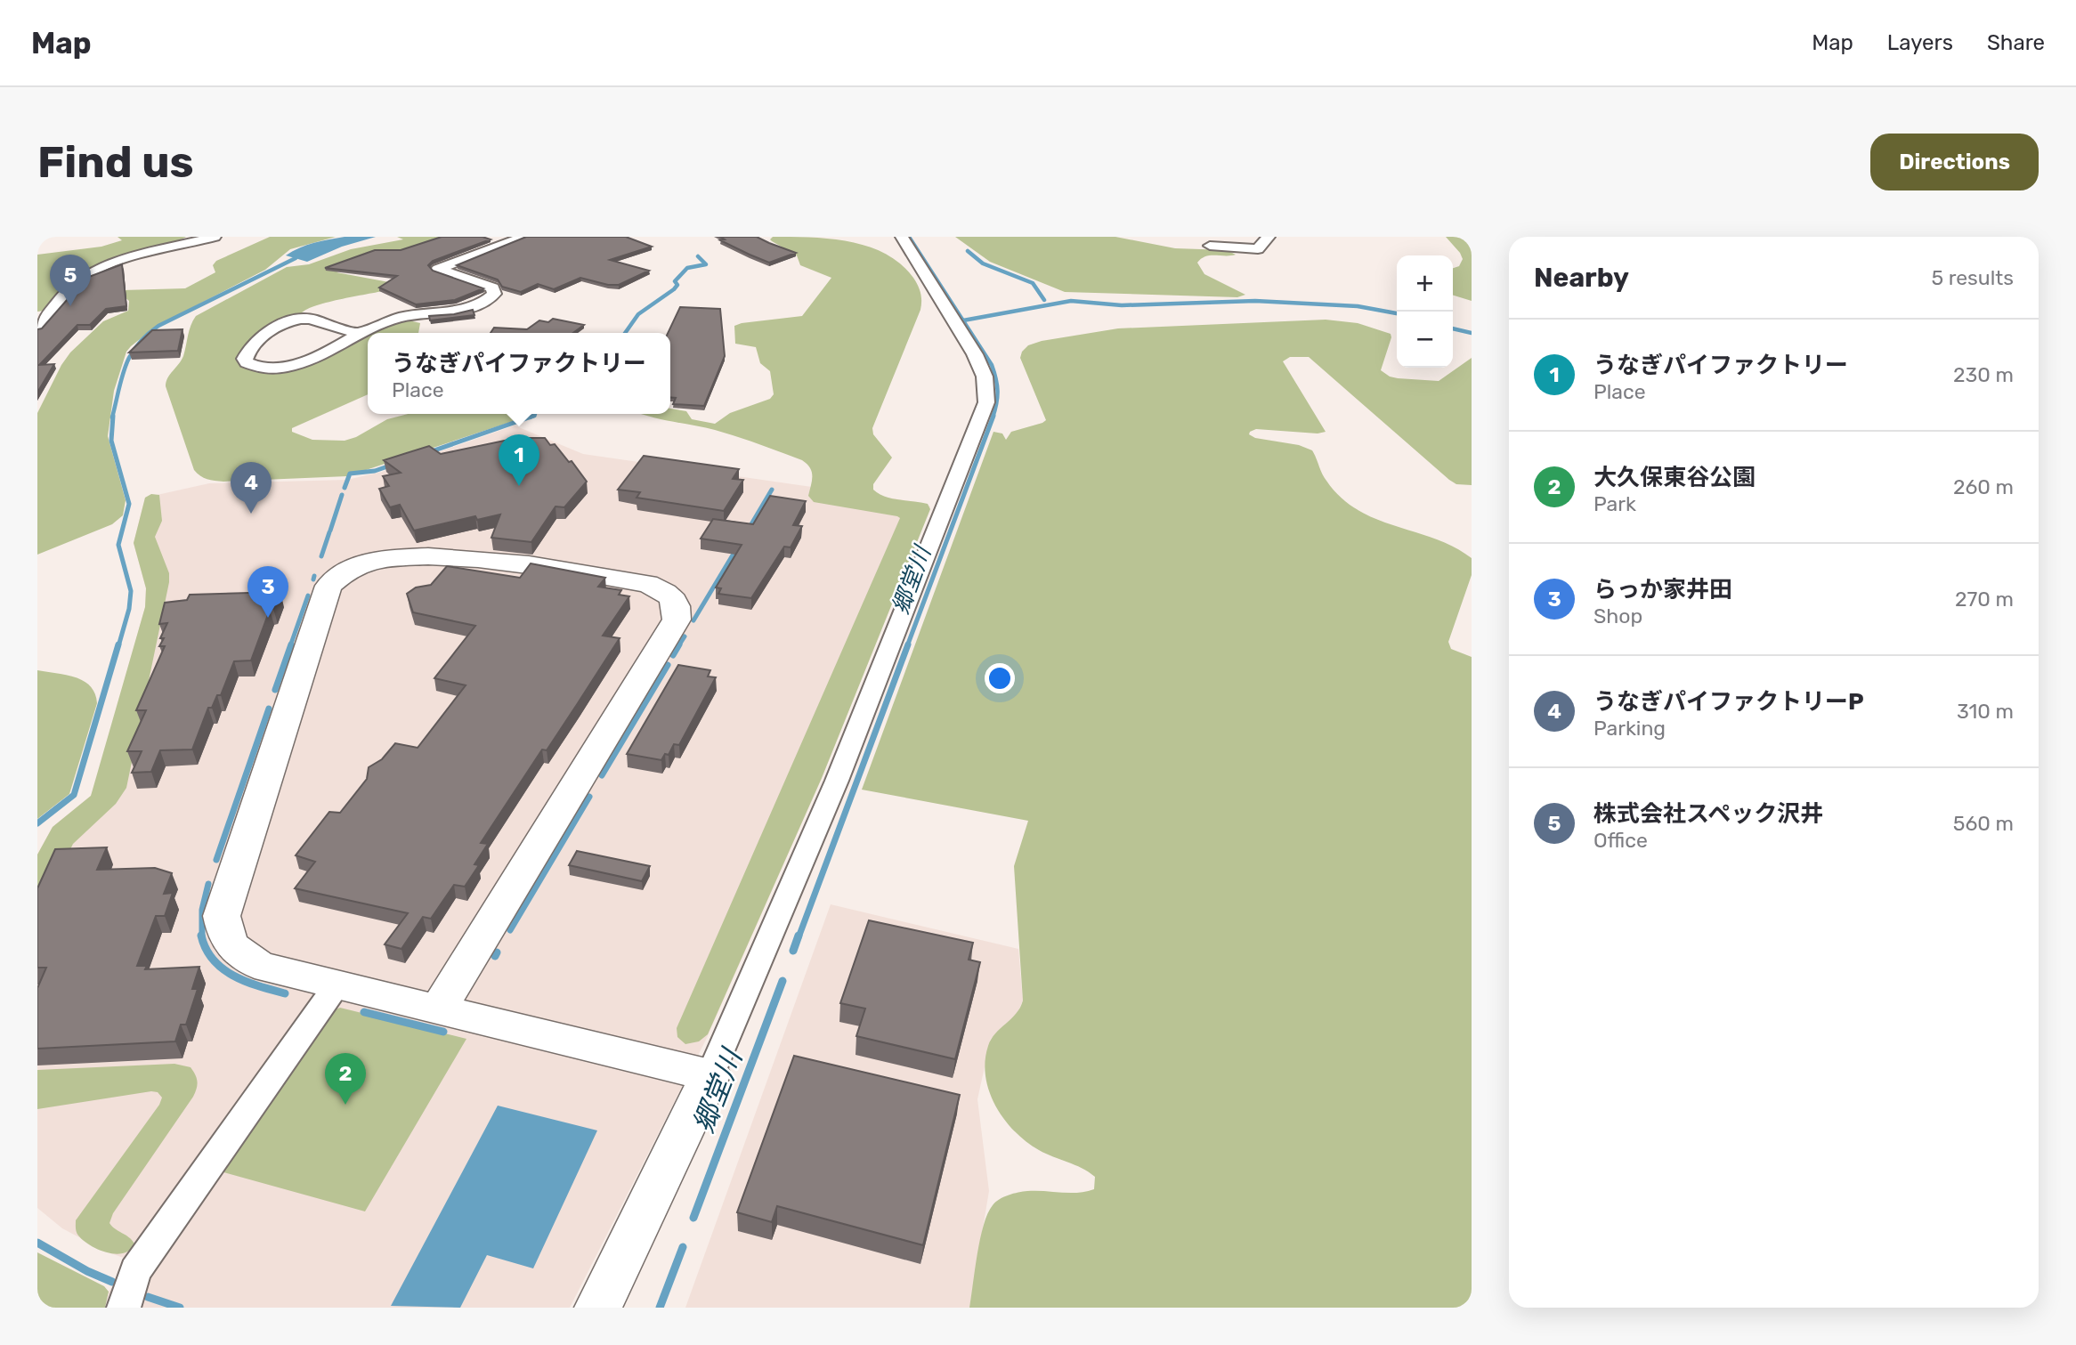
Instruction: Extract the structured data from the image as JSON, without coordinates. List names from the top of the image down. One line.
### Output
{"water":["郷堂川"],"page":{"header":"Map","nav":["Map","Layers","Share"],"buttons":"Directions","title":"Find us","heading":["Nearby","5 results"],"pins":["5","1","4","3","2"],"map_buttons":["+","−"],"list":[{"mark":"1","name":"うなぎパイファクトリー","note":"Place","value":"230 m"},{"mark":"2","name":"大久保東谷公園","note":"Park","value":"260 m"},{"mark":"3","name":"らっか家井田","note":"Shop","value":"270 m"},{"mark":"4","name":"うなぎパイファクトリーP","note":"Parking","value":"310 m"},{"mark":"5","name":"株式会社スペック沢井","note":"Office","value":"560 m"}],"popup":["うなぎパイファクトリー","Place"]}}
